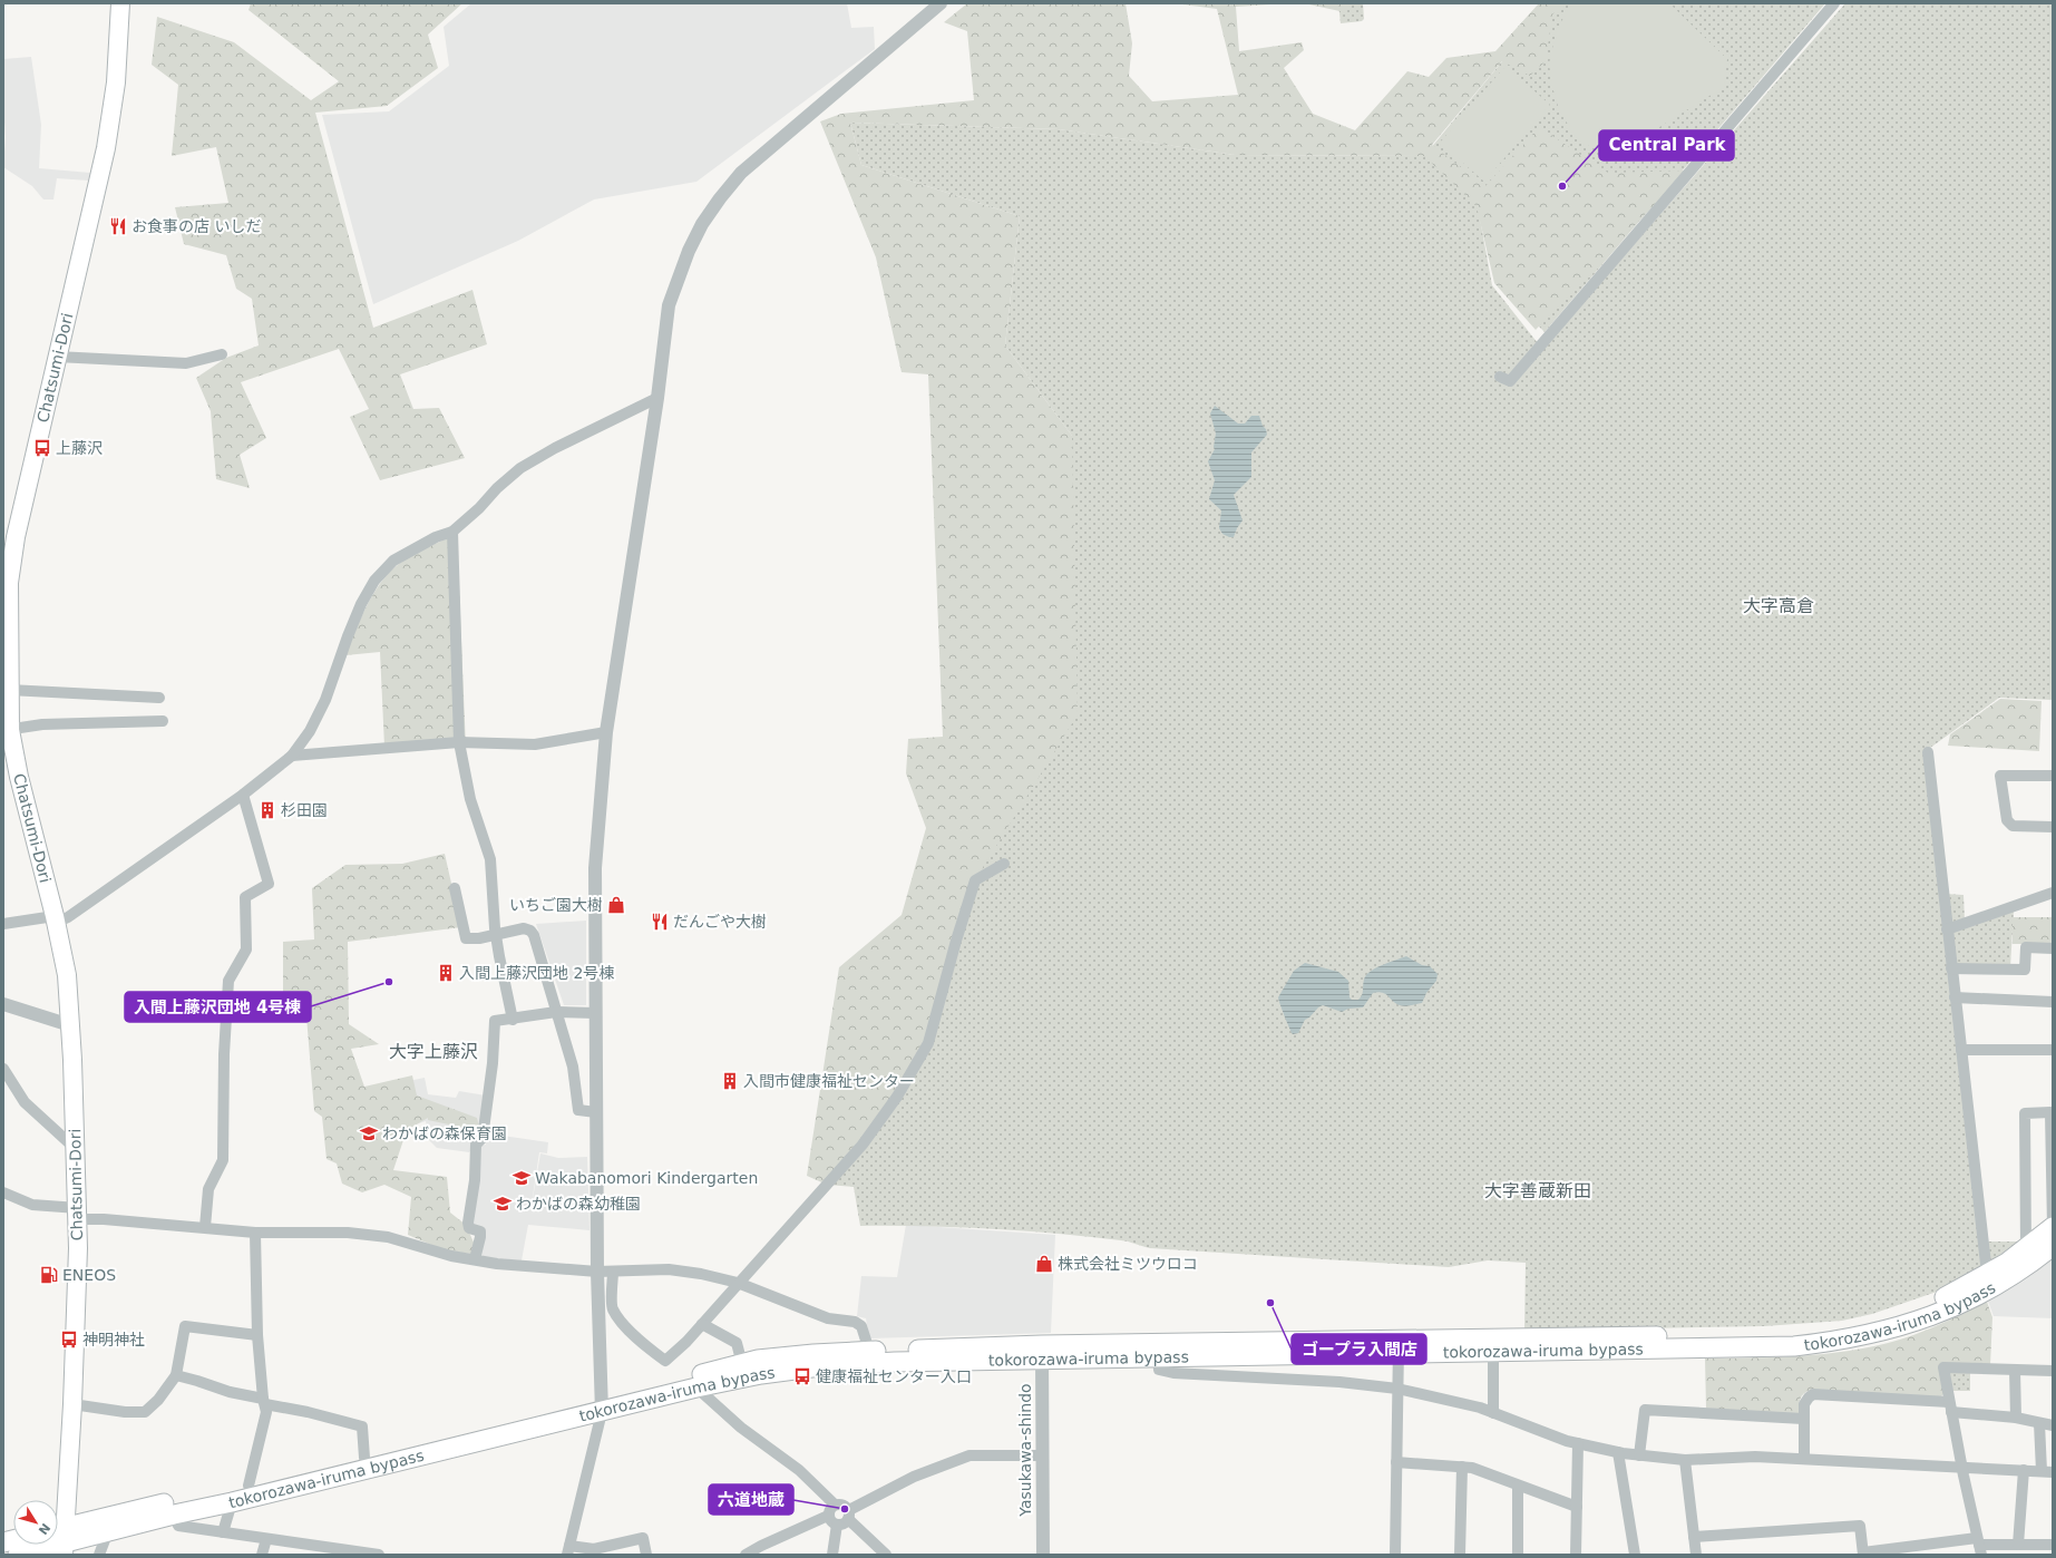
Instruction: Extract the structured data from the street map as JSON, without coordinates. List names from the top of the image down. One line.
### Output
{"streets":{"highway":["tokorozawa-iruma bypass"],"main road":["Chatsumi-Dori"],"street":["Yasukawa-shindo"]},"crossings":[["Chatsumi-Dori","tokorozawa-iruma bypass"],["tokorozawa-iruma bypass","Yasukawa-shindo"]],"districts":["大字高倉","大字上藤沢","大字善蔵新田"],"places":{"other":["Central Park","入間上藤沢団地 4号棟","ゴープラ入間店","六道地蔵"],"restaurant":["お食事の店 いしだ","だんごや大樹"],"bus stop":["上藤沢","神明神社","健康福祉センター入口"],"building":["杉田園","入間上藤沢団地 2号棟","入間市健康福祉センター"],"shop":["いちご園大樹","株式会社ミツウロコ"],"school or university":["わかばの森保育園","Wakabanomori Kindergarten","わかばの森幼稚園"],"fuel station":["ENEOS"]},"north":"bottom right"}
